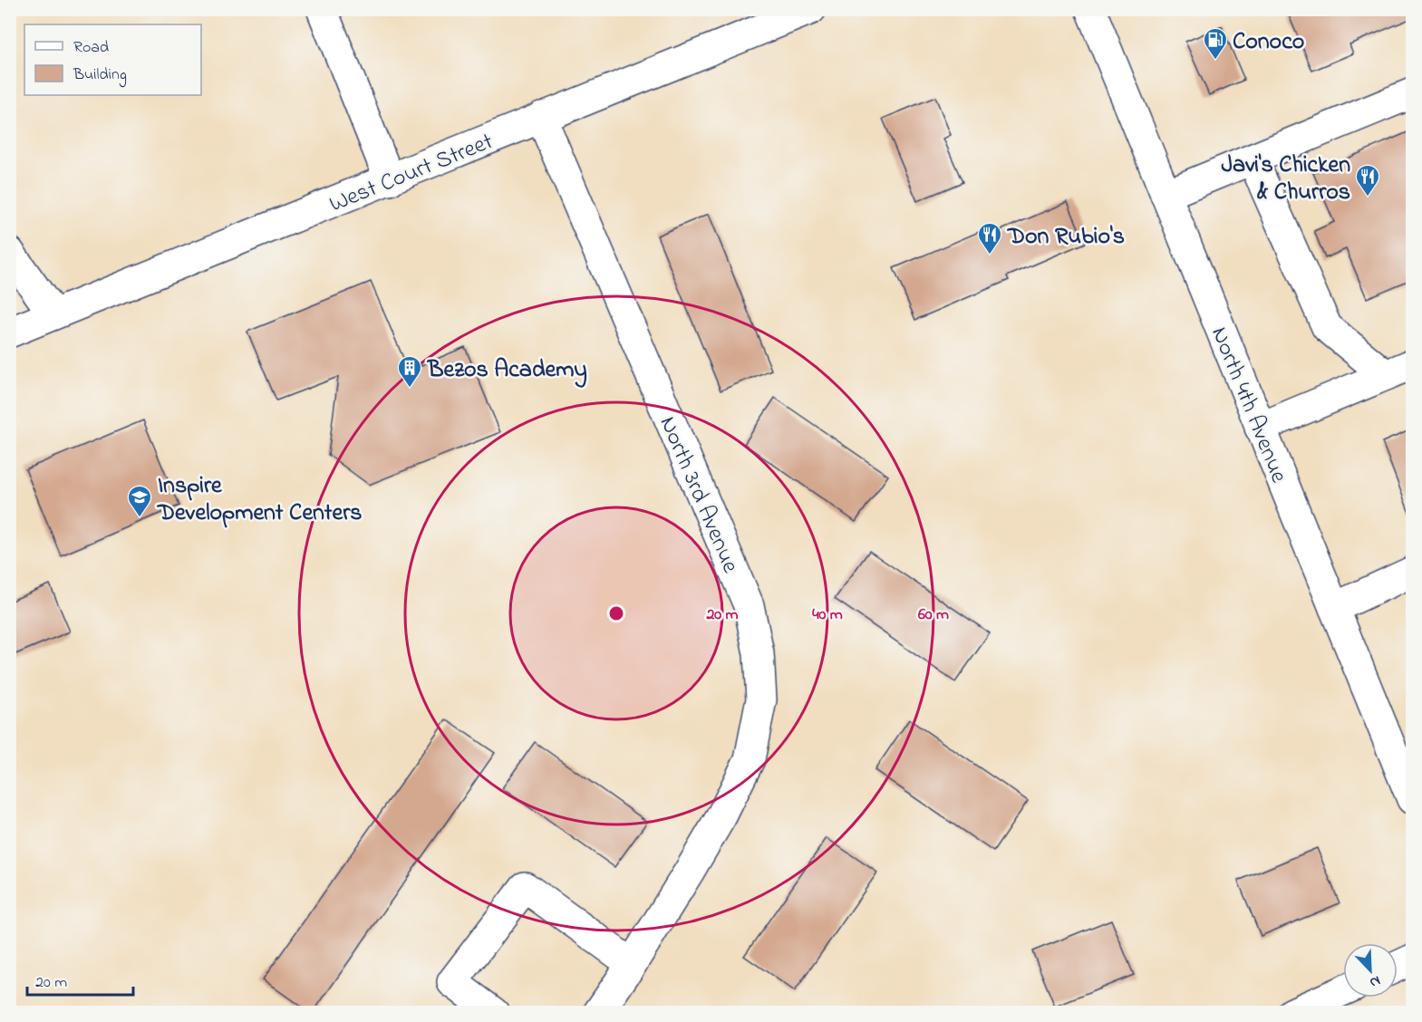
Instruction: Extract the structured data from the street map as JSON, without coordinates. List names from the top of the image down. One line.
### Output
{"streets":{"street":["West Court Street","North 4th Avenue","North 3rd Avenue"]},"crossings":[["West Court Street","North 3rd Avenue"]],"places":{"fuel station":["Conoco"],"restaurant":["Javi's Chicken & Churros","Don Rubio's"],"building":["Bezos Academy"],"school or university":["Inspire Development Centers"]},"legend":["Road","Building"],"scale_bar":"20 m","north":"bottom right","rings":["20 m","40 m","60 m"]}
